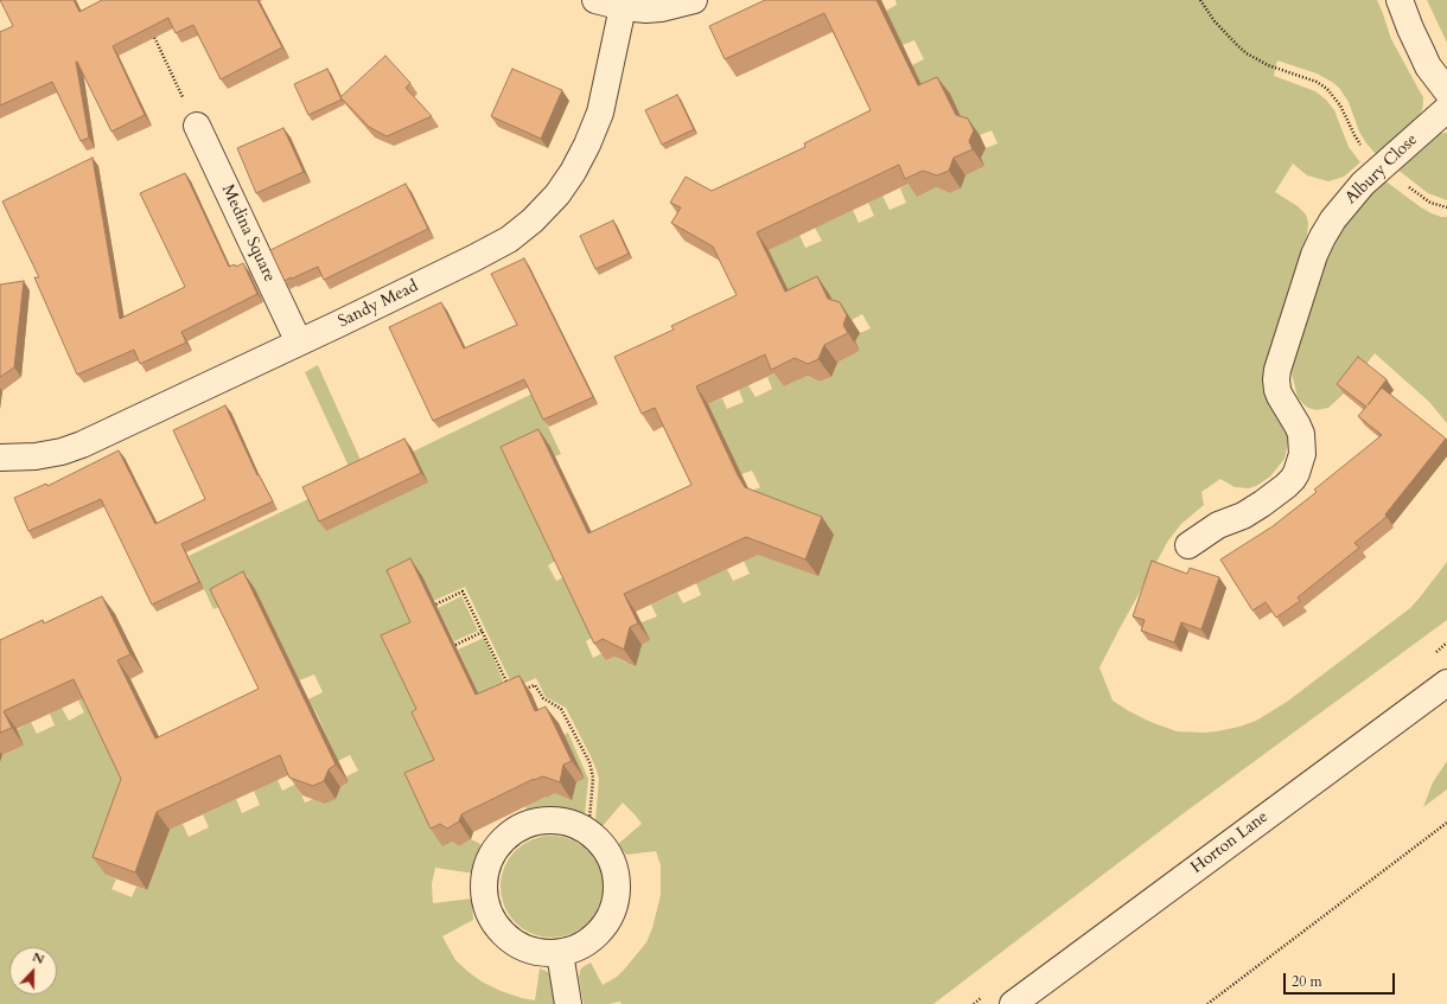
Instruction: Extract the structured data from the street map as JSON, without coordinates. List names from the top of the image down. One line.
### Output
{"streets":{"street":["Albury Close","Medina Square","Sandy Mead","Horton Lane"]},"crossings":[["Medina Square","Sandy Mead"]],"scale_bar":"20 m","north":"top"}
